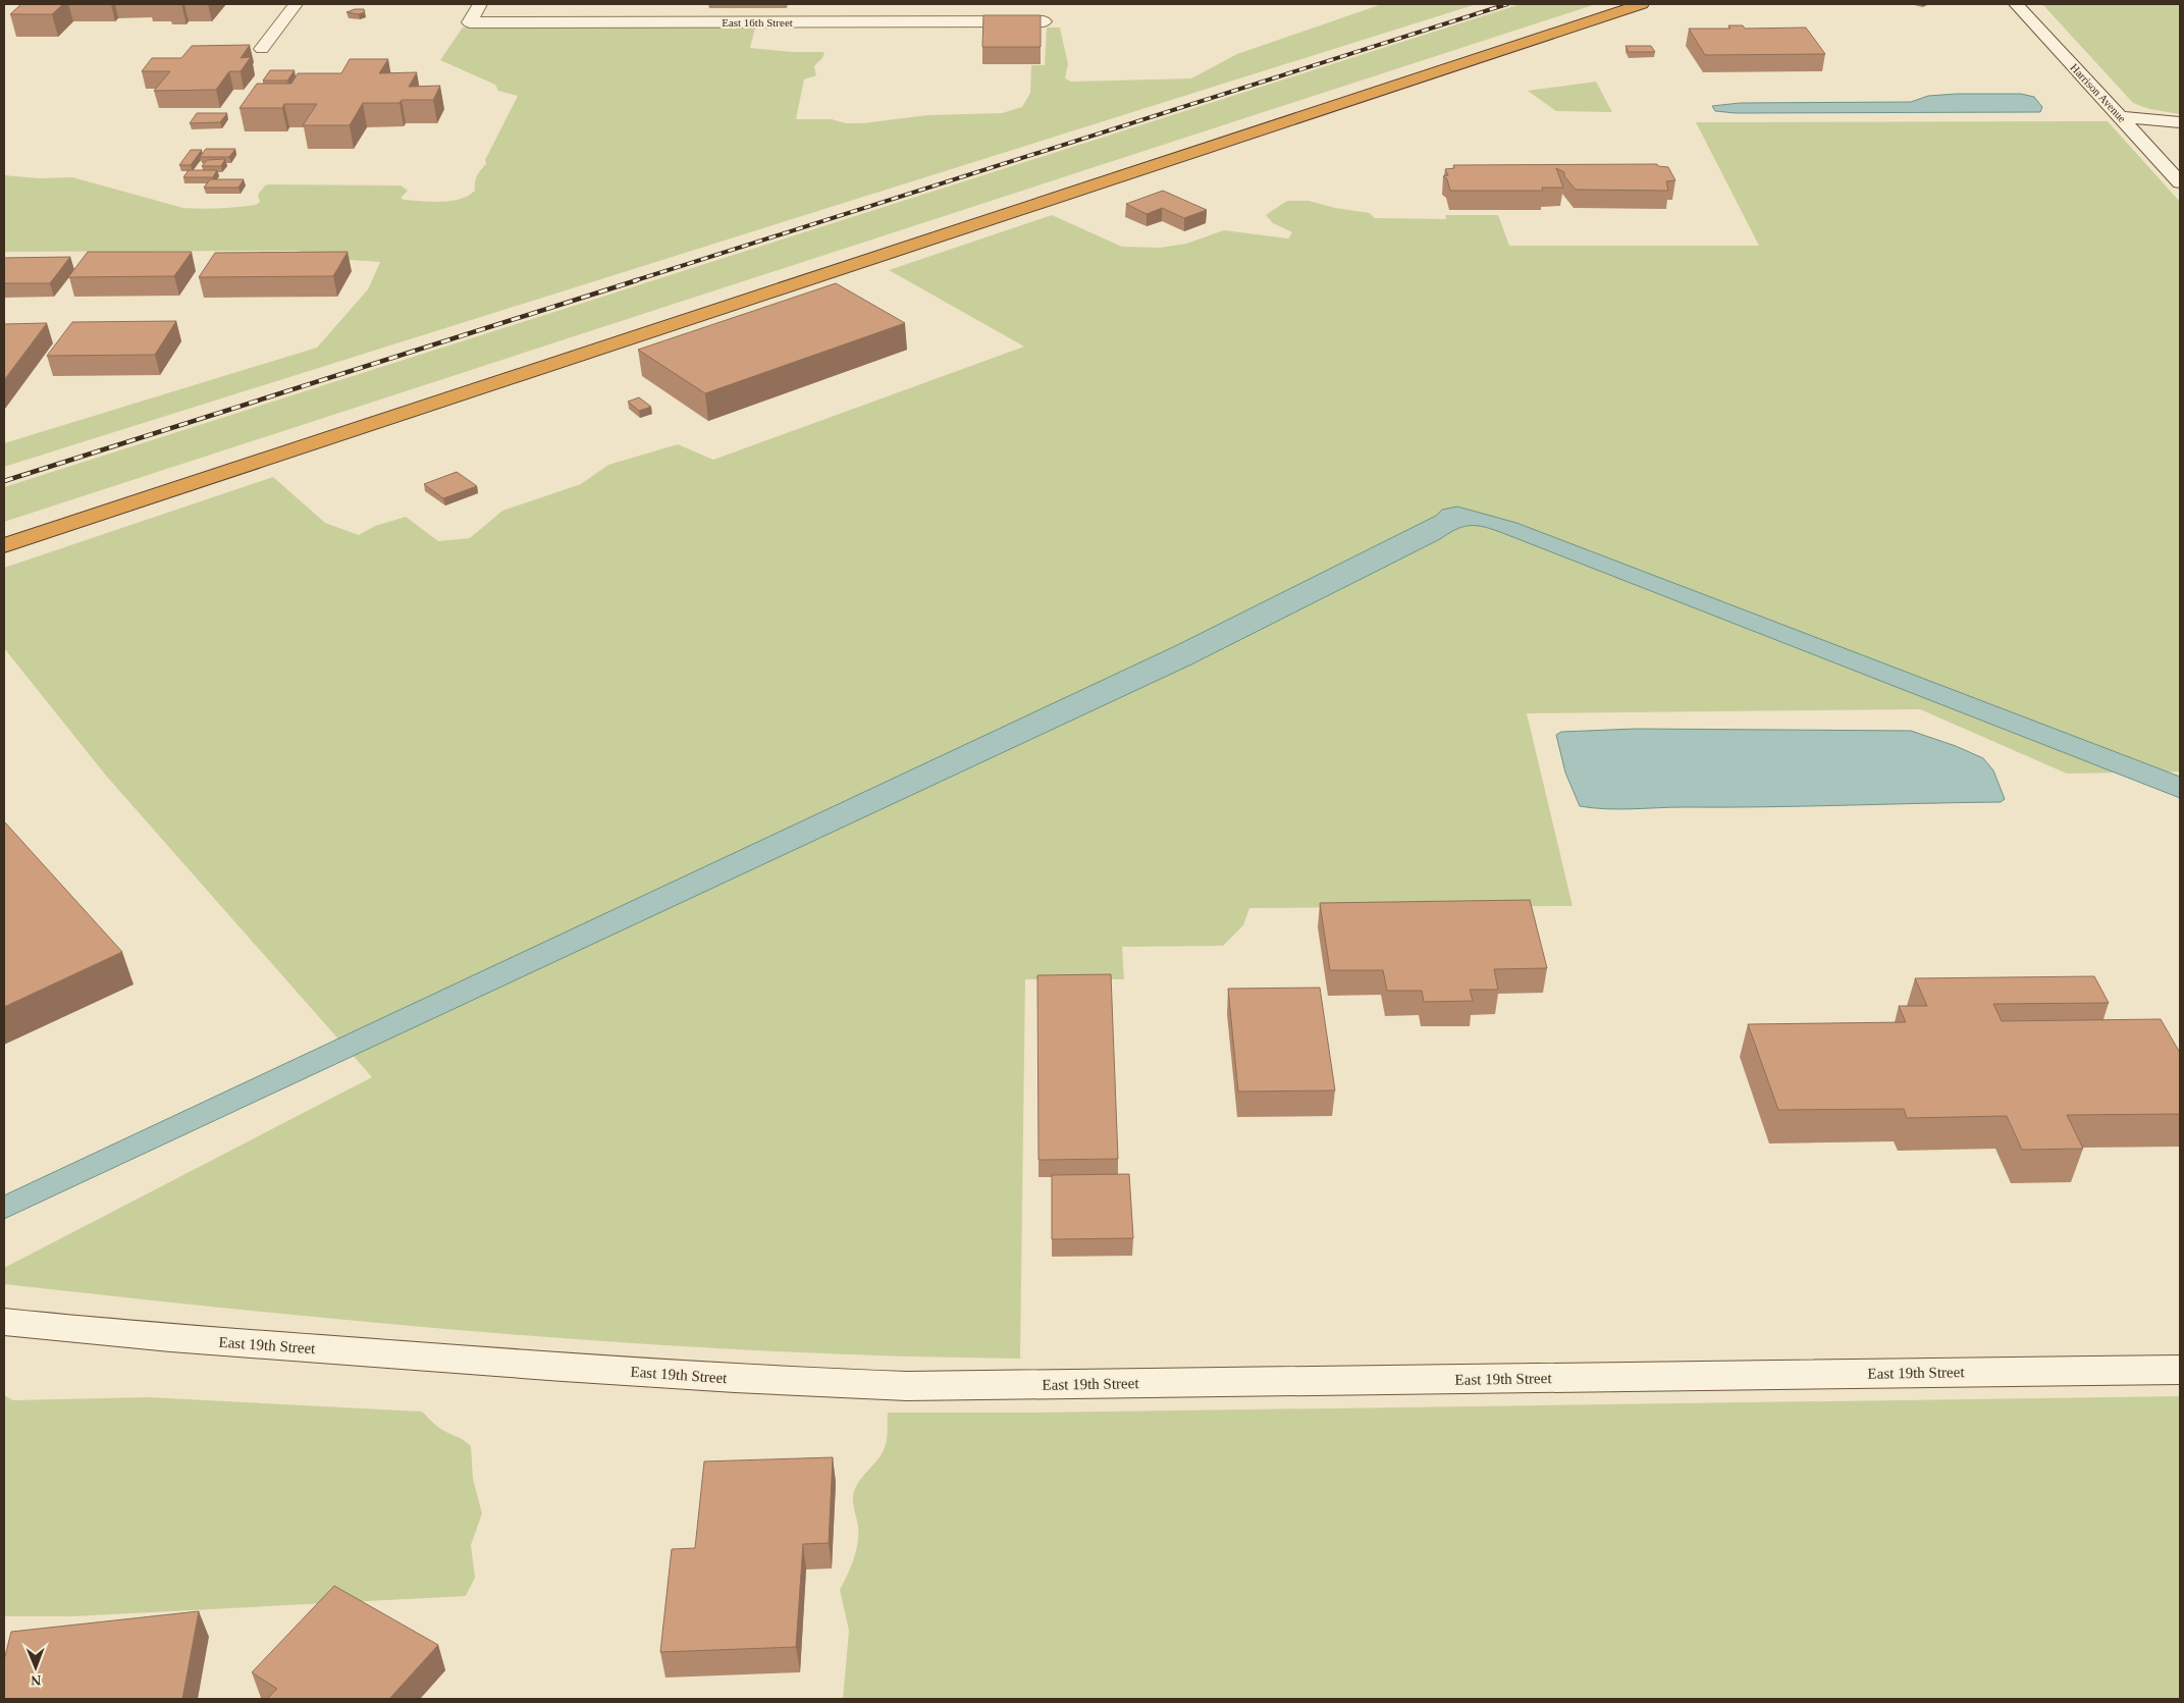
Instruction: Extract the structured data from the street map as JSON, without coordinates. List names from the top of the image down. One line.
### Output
{"streets":{"main road":["East 16th Street","Harrison Avenue","East 19th Street"]},"north":"bottom"}
